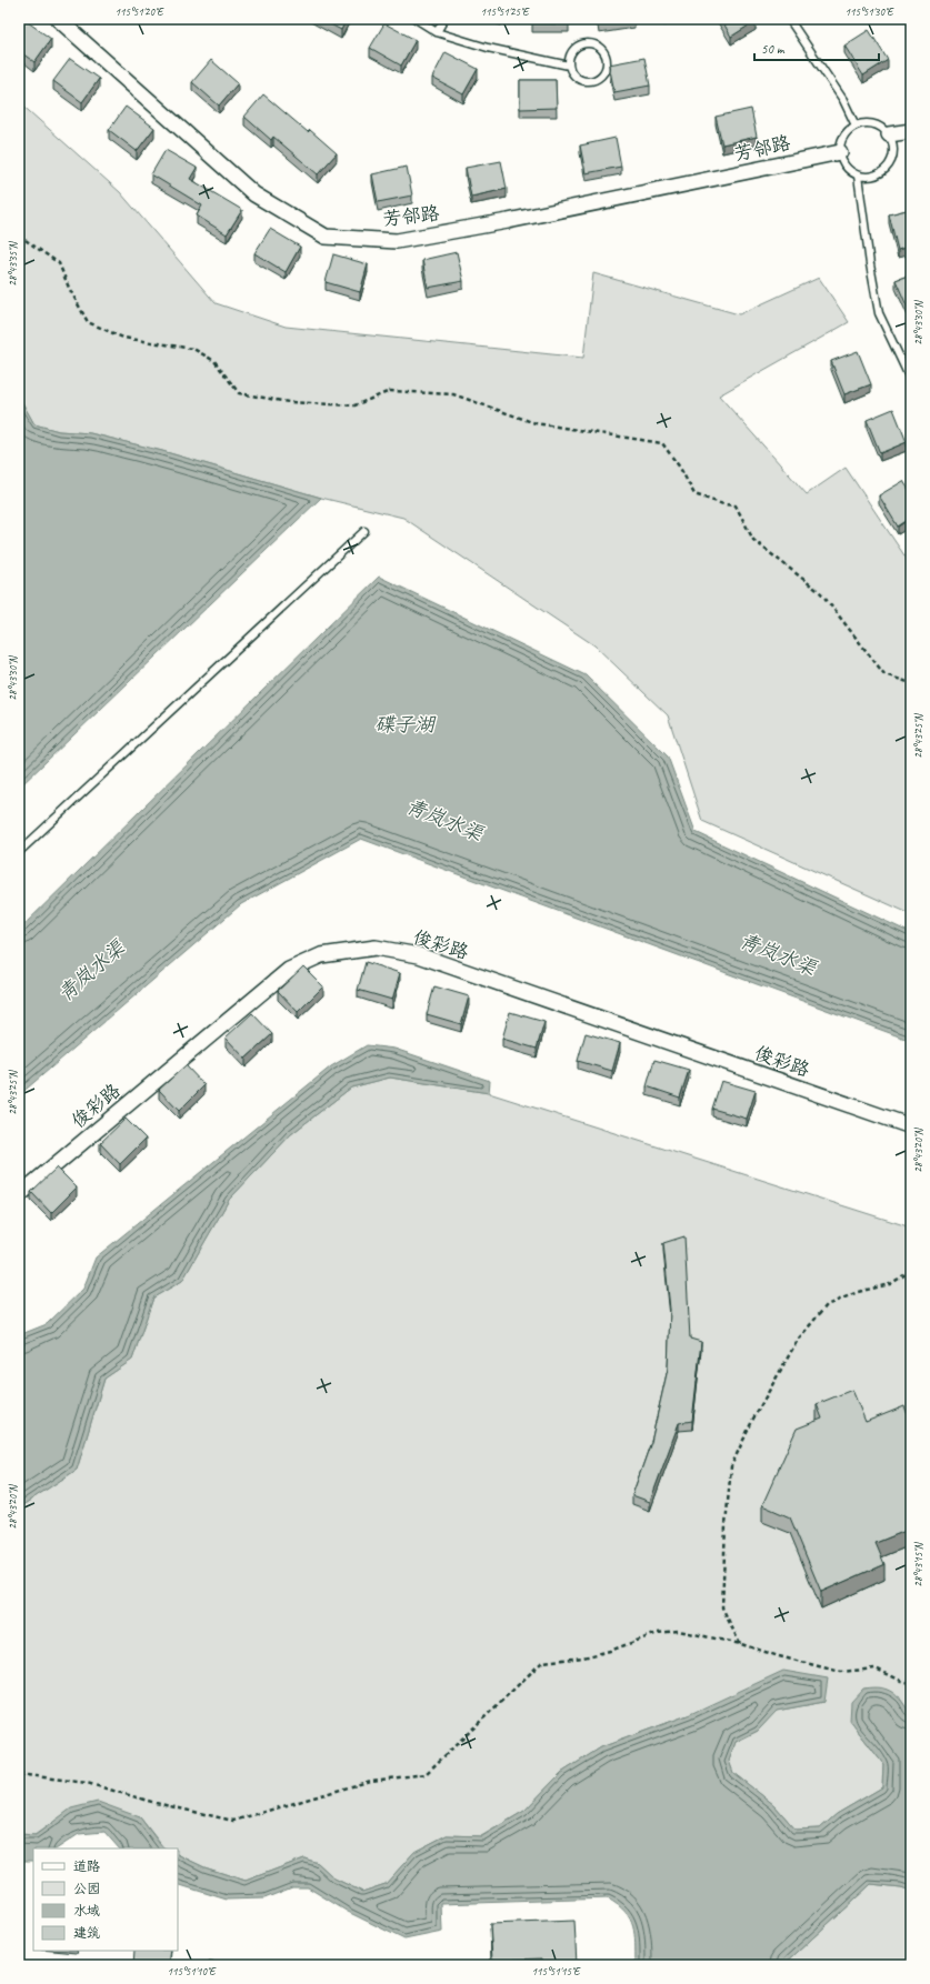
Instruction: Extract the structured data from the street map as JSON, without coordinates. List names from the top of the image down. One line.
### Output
{"streets":{"street":["芳邻路","俊彩路"]},"water":["碟子湖","青岚水渠"],"legend":["道路","公园","水域","建筑"],"scale_bar":"50 m","coordinates":["115°51'20\"E","115°51'25\"E","115°51'30\"E","28°43'35\"N","28°43'30\"N","28°43'25\"N","28°43'20\"N","28°43'15\"N","115°51'10\"E","115°51'15\"E"]}
